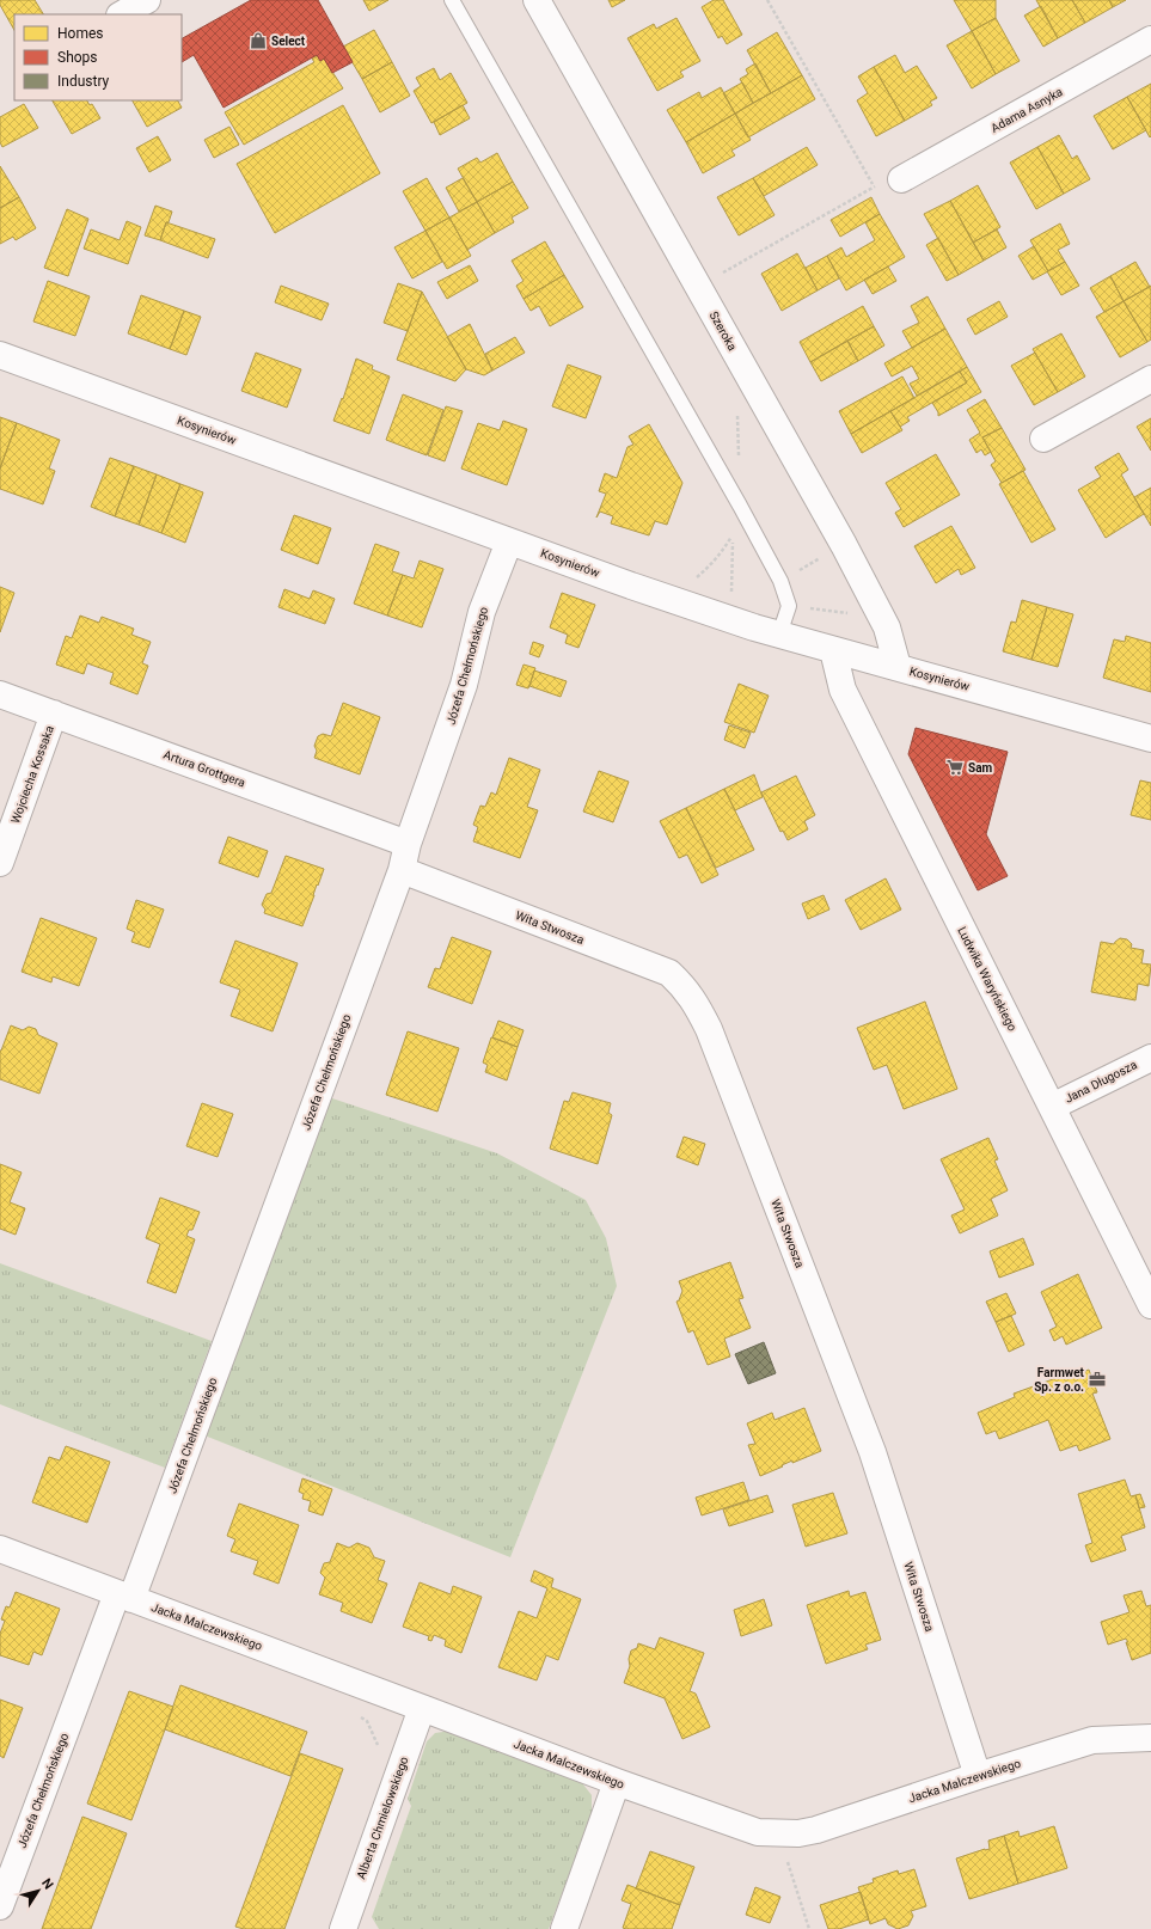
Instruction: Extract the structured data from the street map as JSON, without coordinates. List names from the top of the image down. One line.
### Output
{"streets":{"street":["Adama Asnyka","Szeroka","Kosynierów","Józefa Chełmońskiego","Artura Grottgera","Wojciecha Kossaka","Wita Stwosza","Ludwika Waryńskiego","Jana Długosza","Jacka Malczewskiego","Alberta Chmielowskiego"]},"crossings":[["Szeroka","Kosynierów"],["Kosynierów","Józefa Chełmońskiego"],["Kosynierów","Ludwika Waryńskiego"],["Józefa Chełmońskiego","Artura Grottgera"],["Józefa Chełmońskiego","Wita Stwosza"],["Józefa Chełmońskiego","Jacka Malczewskiego"],["Artura Grottgera","Wojciecha Kossaka"],["Wita Stwosza","Jacka Malczewskiego"],["Ludwika Waryńskiego","Jana Długosza"],["Jacka Malczewskiego","Alberta Chmielowskiego"]],"places":{"shop":["Select"],"supermarket":["Sam"],"office":["Farmwet Sp. z o.o."]},"legend":["Homes","Shops","Industry"],"north":"top right"}
